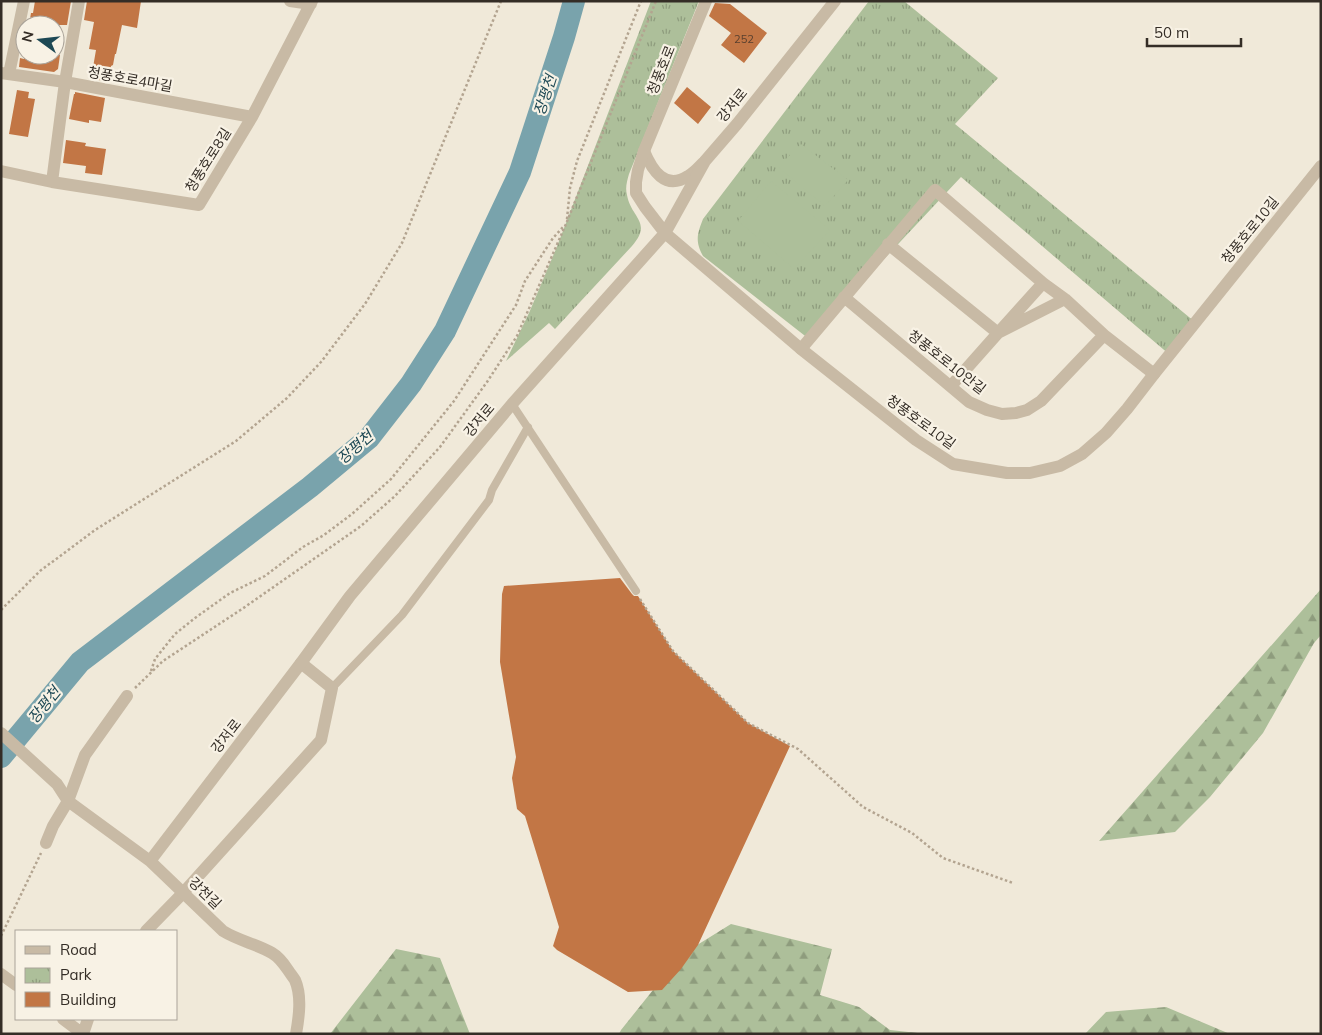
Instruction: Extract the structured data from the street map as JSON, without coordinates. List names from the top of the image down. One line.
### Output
{"streets":{"street":["청풍호로","청풍호로4마길","강저로","청풍호로8길","청풍호로10길","청풍호로10안길","강천길"]},"crossings":[["청풍호로","강저로"],["청풍호로","청풍호로10길"],["청풍호로4마길","청풍호로8길"],["강저로","청풍호로10길"],["강저로","강천길"]],"water":["장평천"],"house_numbers":["252"],"legend":["Road","Park","Building"],"scale_bar":"50 m","north":"left"}
